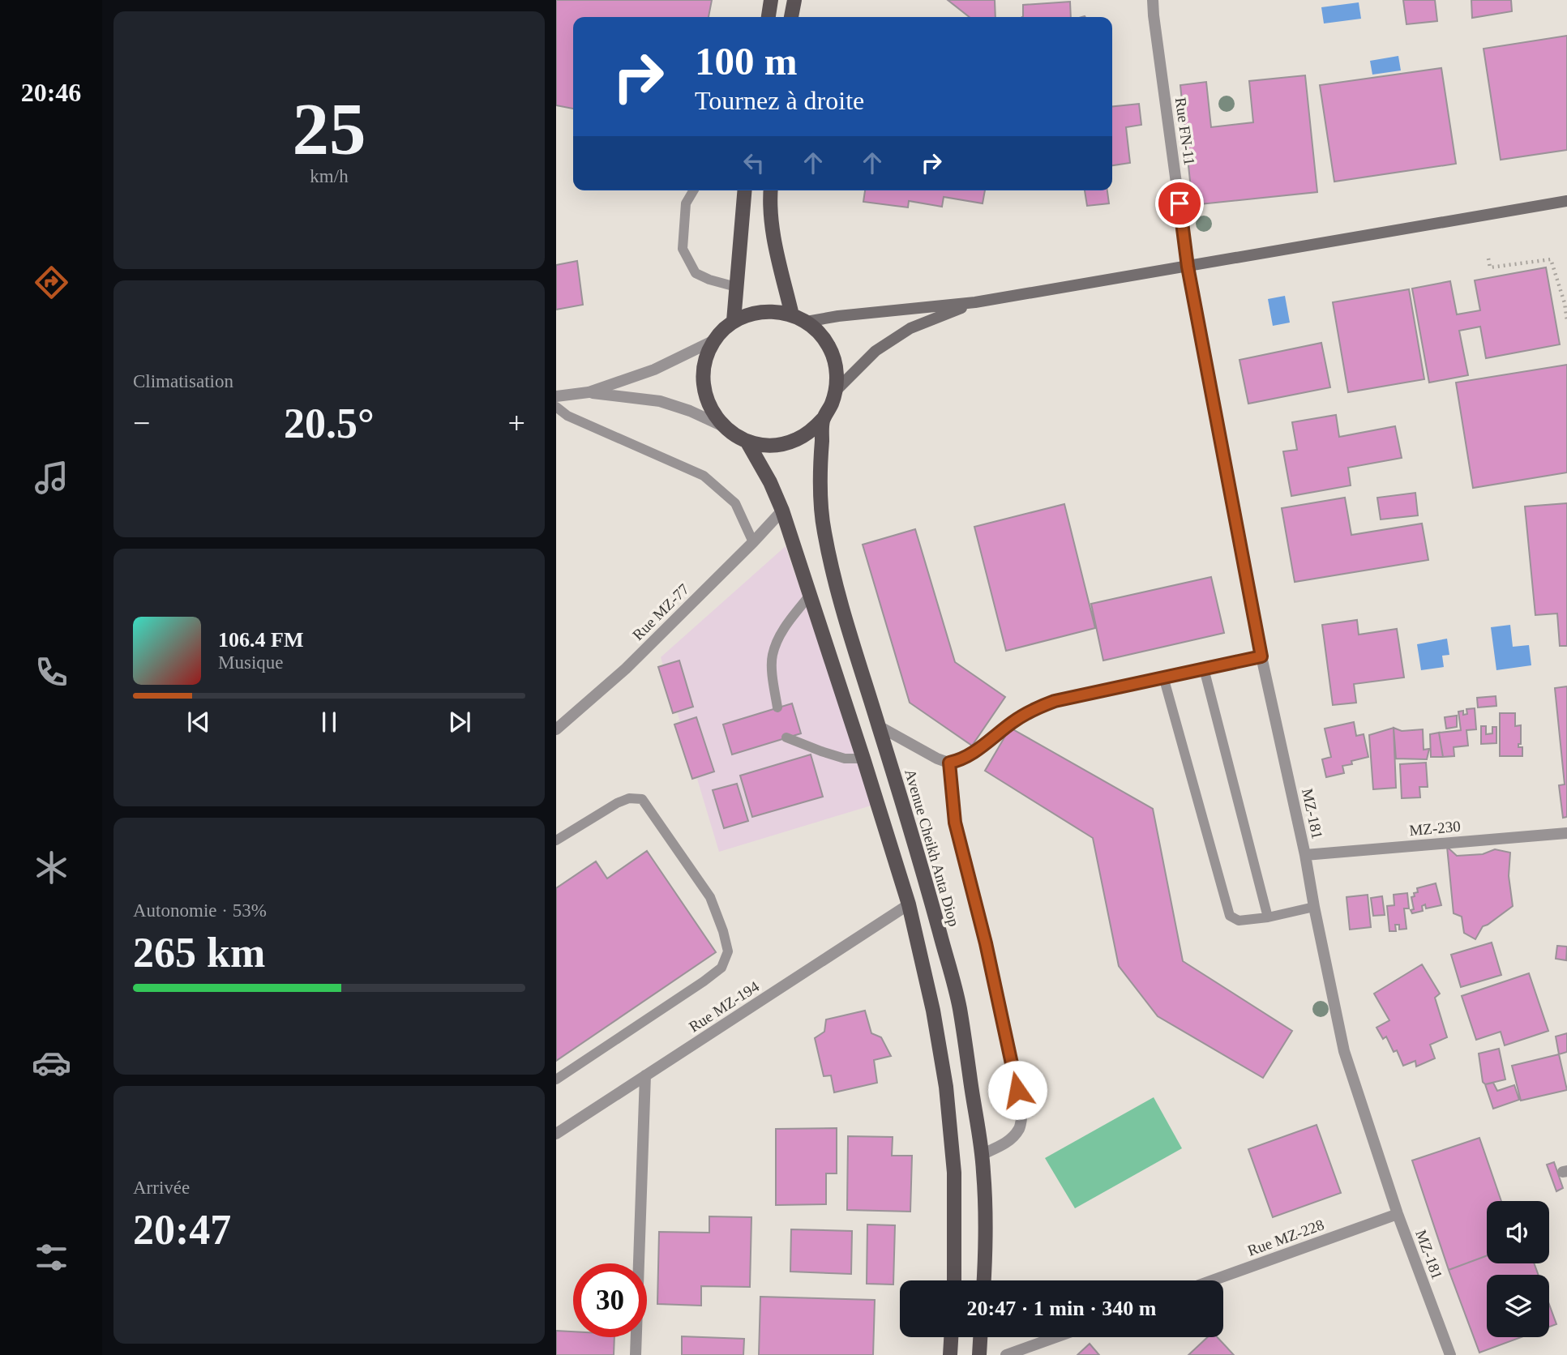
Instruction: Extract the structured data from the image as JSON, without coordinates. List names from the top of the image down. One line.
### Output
{"streets":{"main road":["Avenue Cheikh Anta Diop"],"street":["Rue FN-11","Rue MZ-77","MZ-181","MZ-230","Rue MZ-194","Rue MZ-228"]},"crossings":[["Rue FN-11","MZ-181"],["MZ-181","MZ-230"],["MZ-181","Rue MZ-228"]],"page":{"tabs":"20:46","tile":[["25","km/h"],"Climatisation",["Autonomie · 53%","265 km"],["Arrivée","20:47"]],"turn":["100 m","Tournez à droite"],"heat":["−","20.5°","+"],"song":["106.4 FM","Musique"],"limit":"30","trip":"20:47 · 1 min · 340 m"}}
